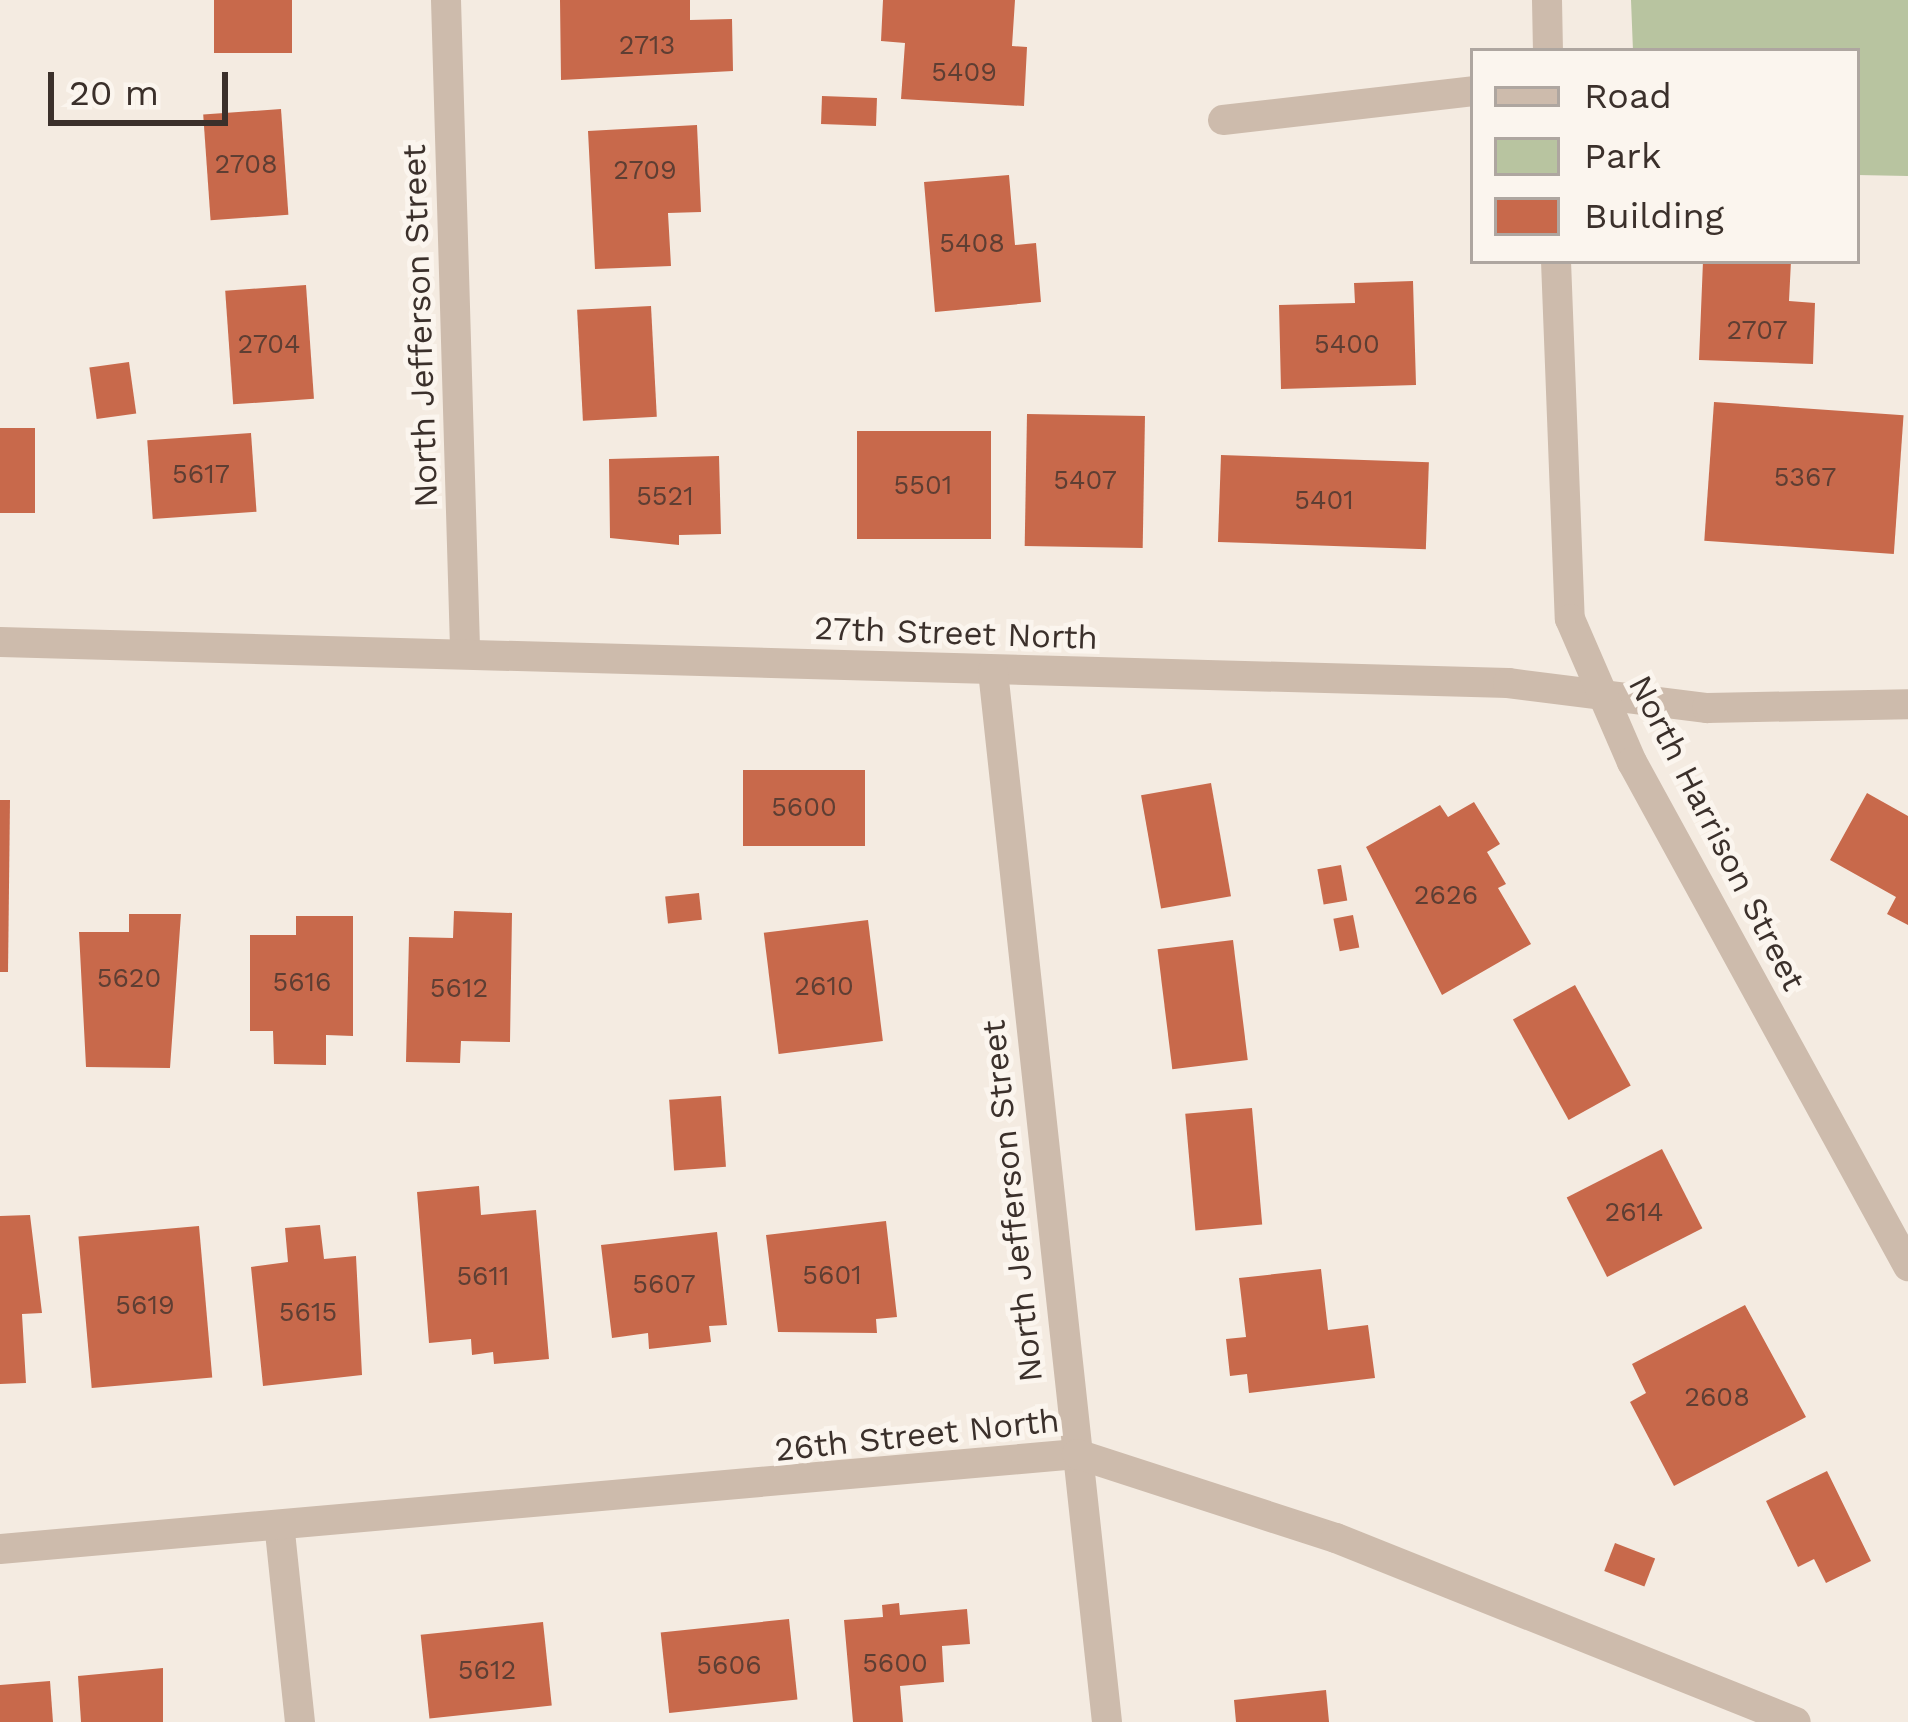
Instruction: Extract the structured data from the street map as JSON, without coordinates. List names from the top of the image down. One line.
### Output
{"streets":{"street":["North Jefferson Street","27th Street North","North Harrison Street","26th Street North"]},"crossings":[["North Jefferson Street","27th Street North"],["North Jefferson Street","26th Street North"],["27th Street North","North Harrison Street"]],"house_numbers":["2713","5409","2708","2709","5408","2707","2704","5400","5617","5367","5407","5501","5521","5401","5600","2626","5620","5616","2610","5612","2614","5601","5611","5607","5619","5615","2608","5600","5606","5612"],"legend":["Road","Park","Building"],"scale_bar":"20 m"}
